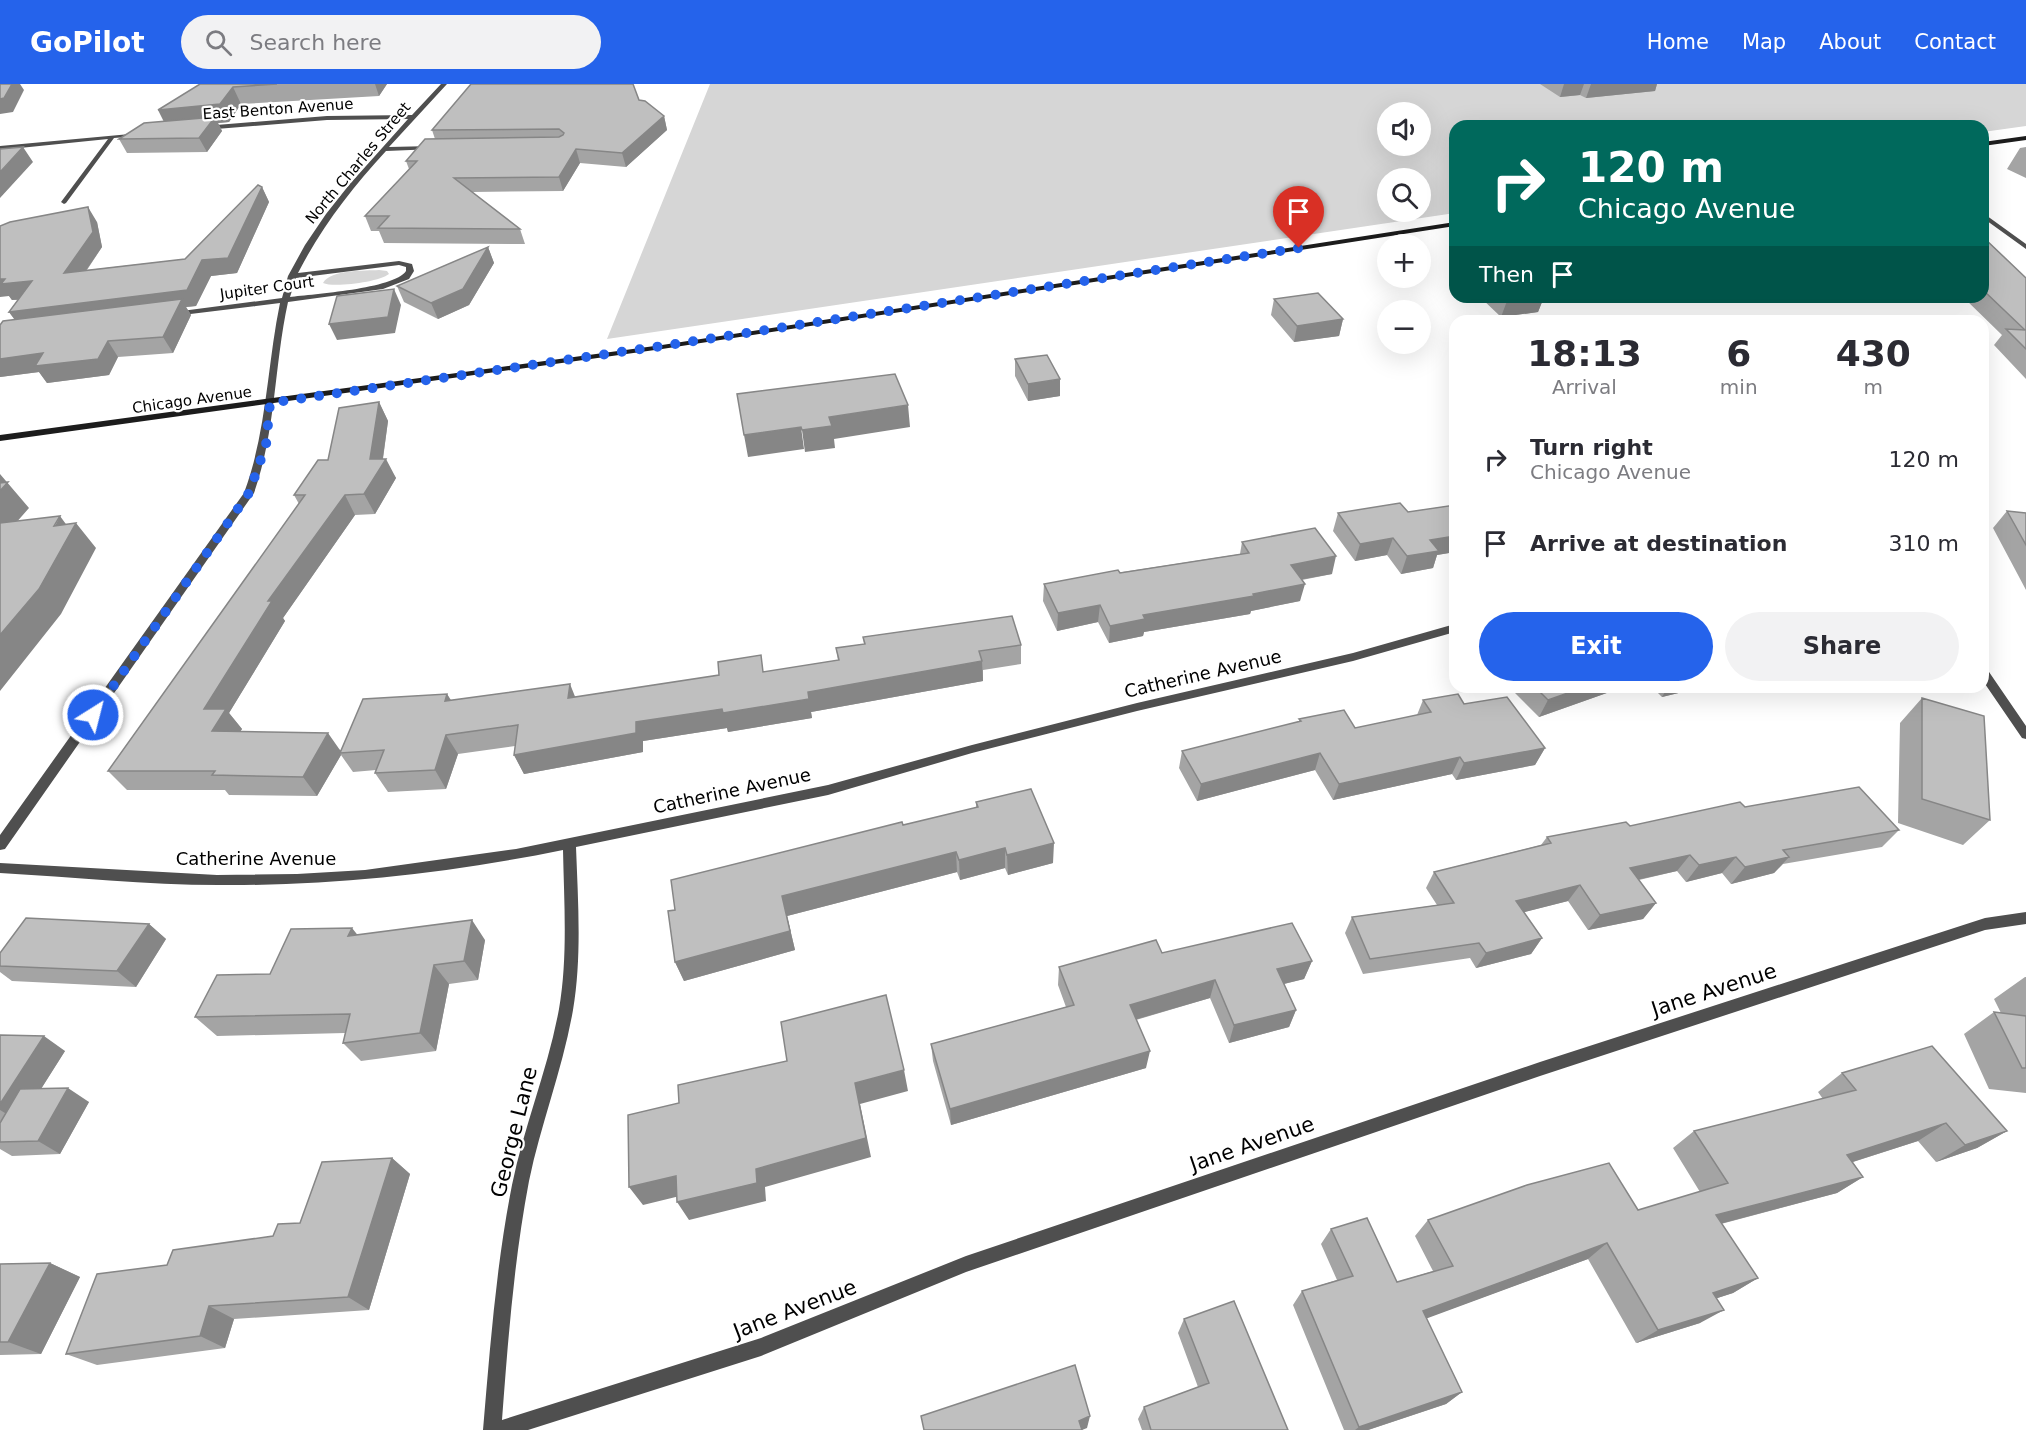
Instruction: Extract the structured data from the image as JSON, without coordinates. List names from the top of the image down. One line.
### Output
{"streets":{"main road":["Chicago Avenue"],"street":["East Benton Avenue","North Charles Street","Jupiter Court","Catherine Avenue","Jane Avenue","George Lane"]},"crossings":[["East Benton Avenue","North Charles Street"],["North Charles Street","Jupiter Court"],["North Charles Street","Chicago Avenue"],["Catherine Avenue","George Lane"]],"page":{"header":"GoPilot","search":"Search here","nav":["Home","Map","About","Contact"],"map_buttons":["+","−"],"turn":["120 m","Chicago Avenue"],"then":"Then","eta":["18:13","Arrival","6","min","430","m"],"list":[{"name":"Turn right","note":"Chicago Avenue","value":"120 m"},{"name":"Arrive at destination","value":"310 m"}],"buttons":["Exit","Share"]}}
